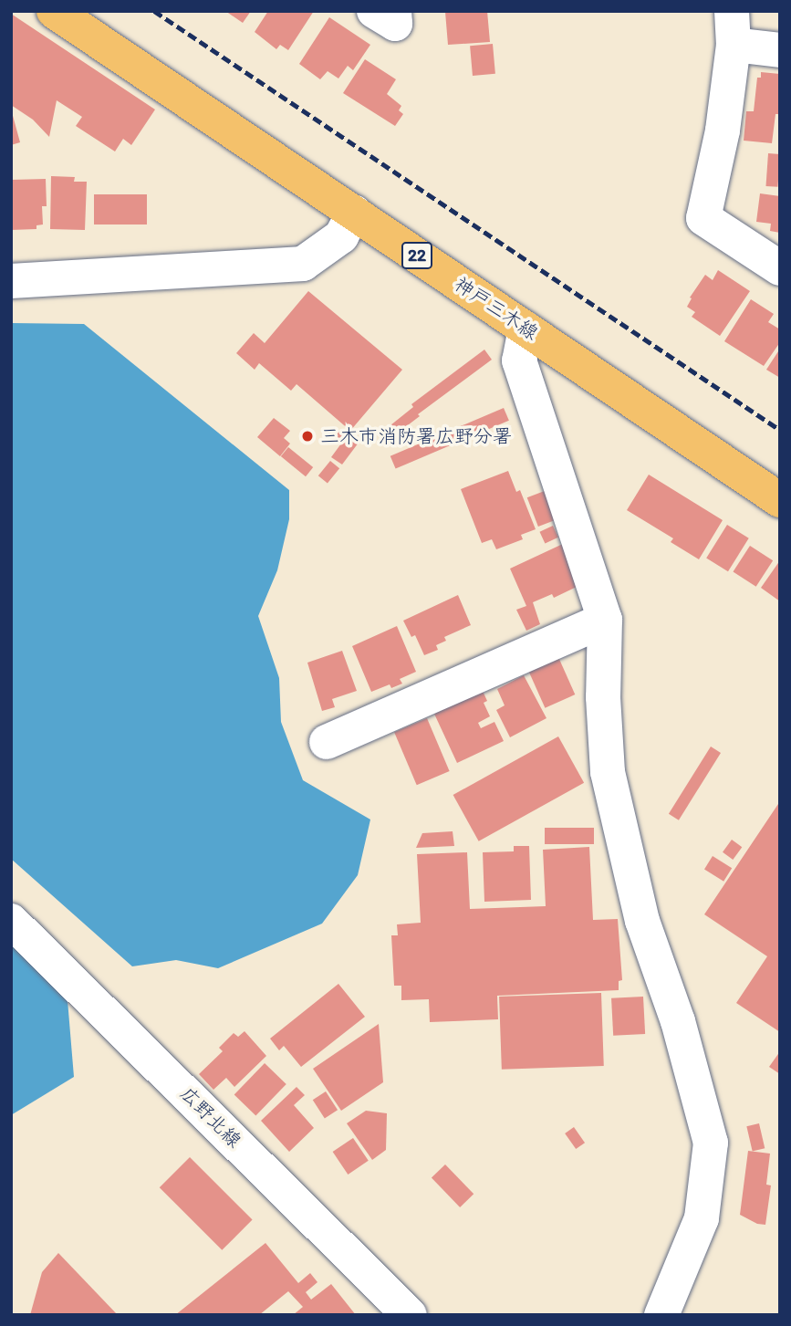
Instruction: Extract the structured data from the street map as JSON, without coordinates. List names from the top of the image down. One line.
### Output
{"streets":{"main road":["22","神戸三木線"],"street":["広野北線"]},"places":["三木市消防署広野分署"]}
